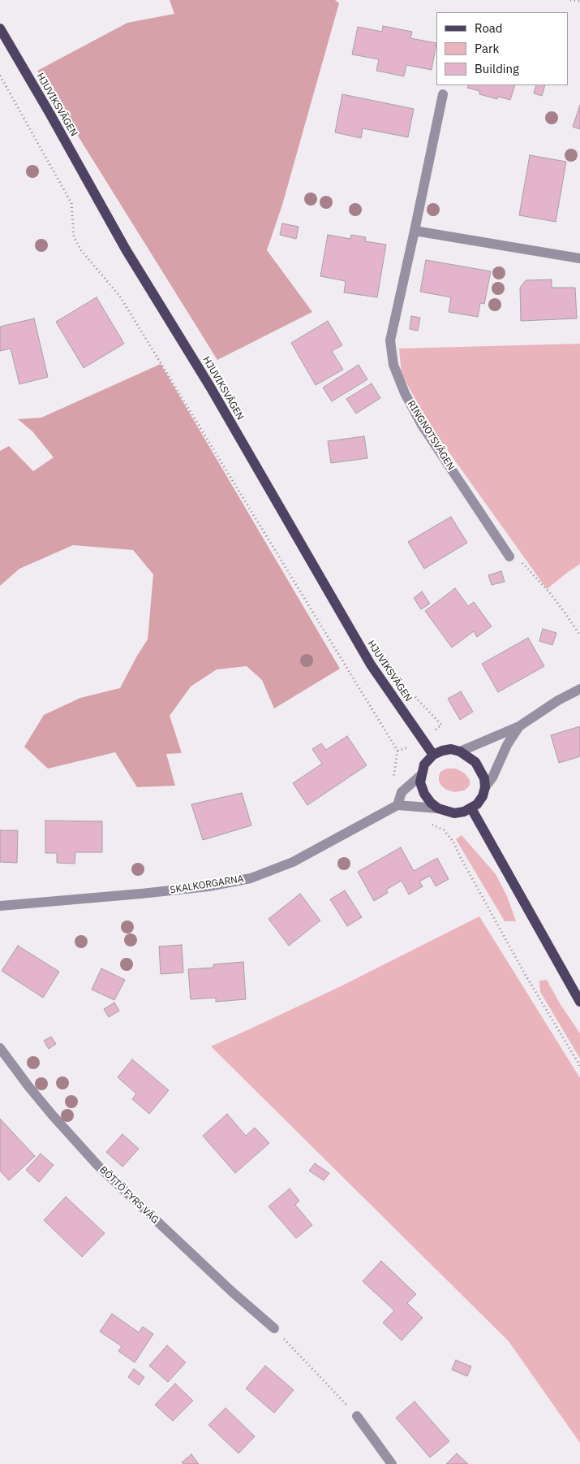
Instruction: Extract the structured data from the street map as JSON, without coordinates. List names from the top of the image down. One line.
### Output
{"streets":{"main road":["HJUVIKSVÄGEN"],"street":["RINGNOTSVÄGEN","SKALKORGARNA","BÖTTÖ FYRS VÄG"]},"legend":["Road","Park","Building"]}
